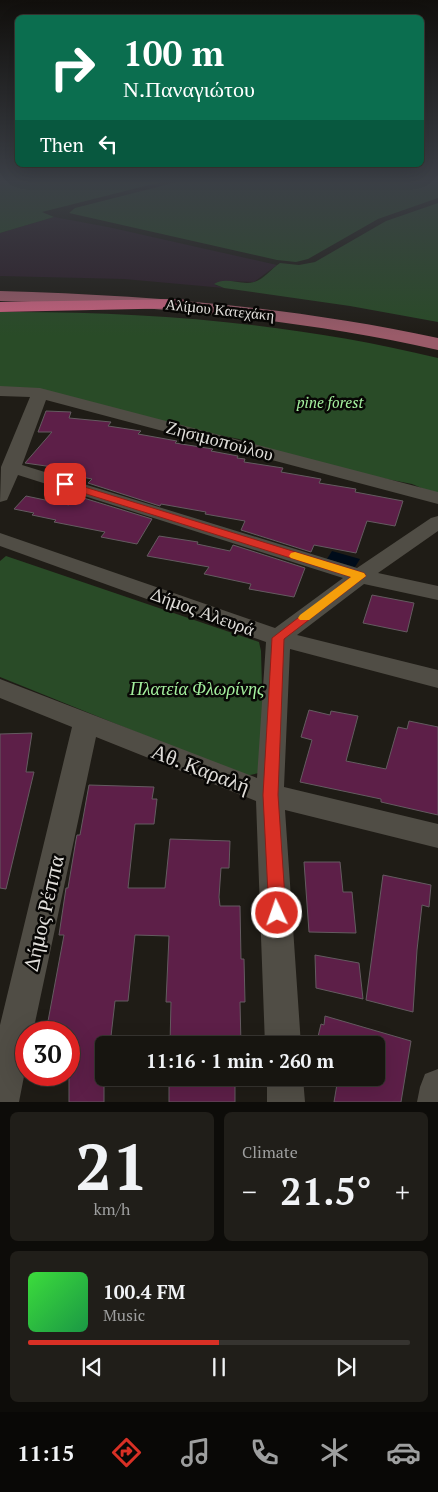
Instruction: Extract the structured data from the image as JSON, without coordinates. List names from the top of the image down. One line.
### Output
{"streets":{"main road":["Αλίμου Κατεχάκη"],"street":["Ζησιμοπούλου","Δήμος Αλευρά","Αθ. Καραλή","Δήμος Ρέππα"]},"crossings":[["Αθ. Καραλή","Δήμος Ρέππα"]],"parks":["pine forest","Πλατεία Φλωρίνης"],"page":{"turn":["100 m","Ν.Παναγιώτου"],"then":"Then","limit":"30","trip":"11:16 · 1 min · 260 m","tile":[["21","km/h"],"Climate"],"heat":["−","21.5°","+"],"song":["100.4 FM","Music"],"tabs":"11:15"}}
